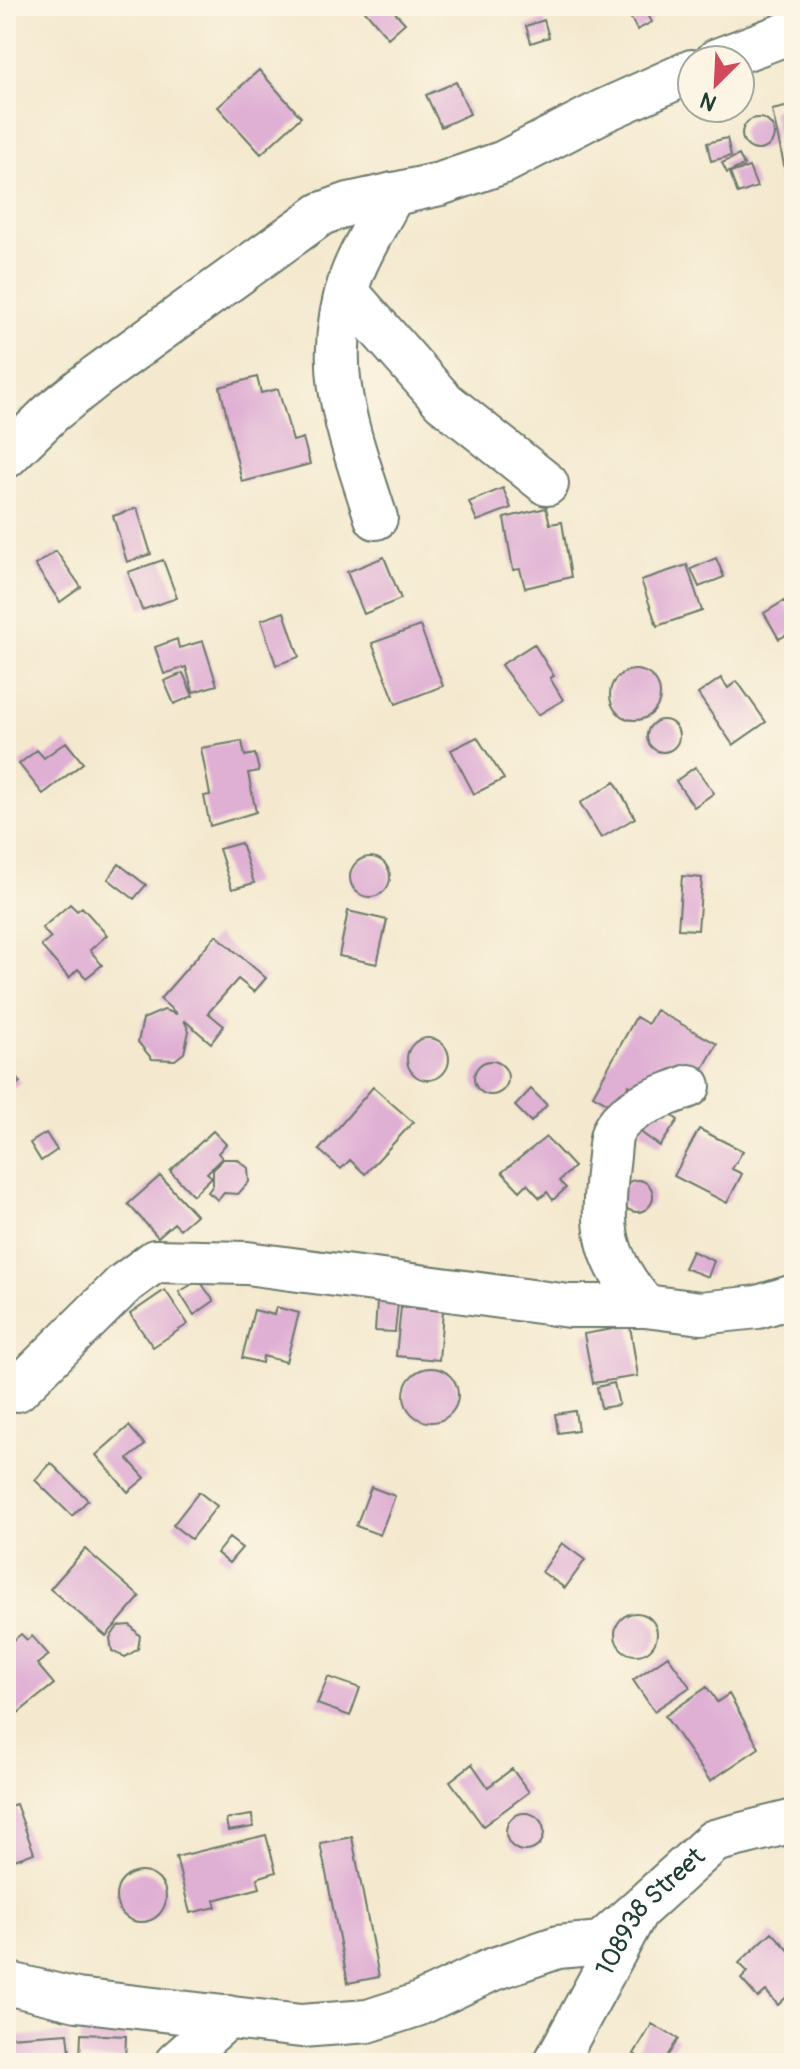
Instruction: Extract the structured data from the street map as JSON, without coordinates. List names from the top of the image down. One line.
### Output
{"streets":{"street":["108938 Street"]},"north":"bottom left"}
